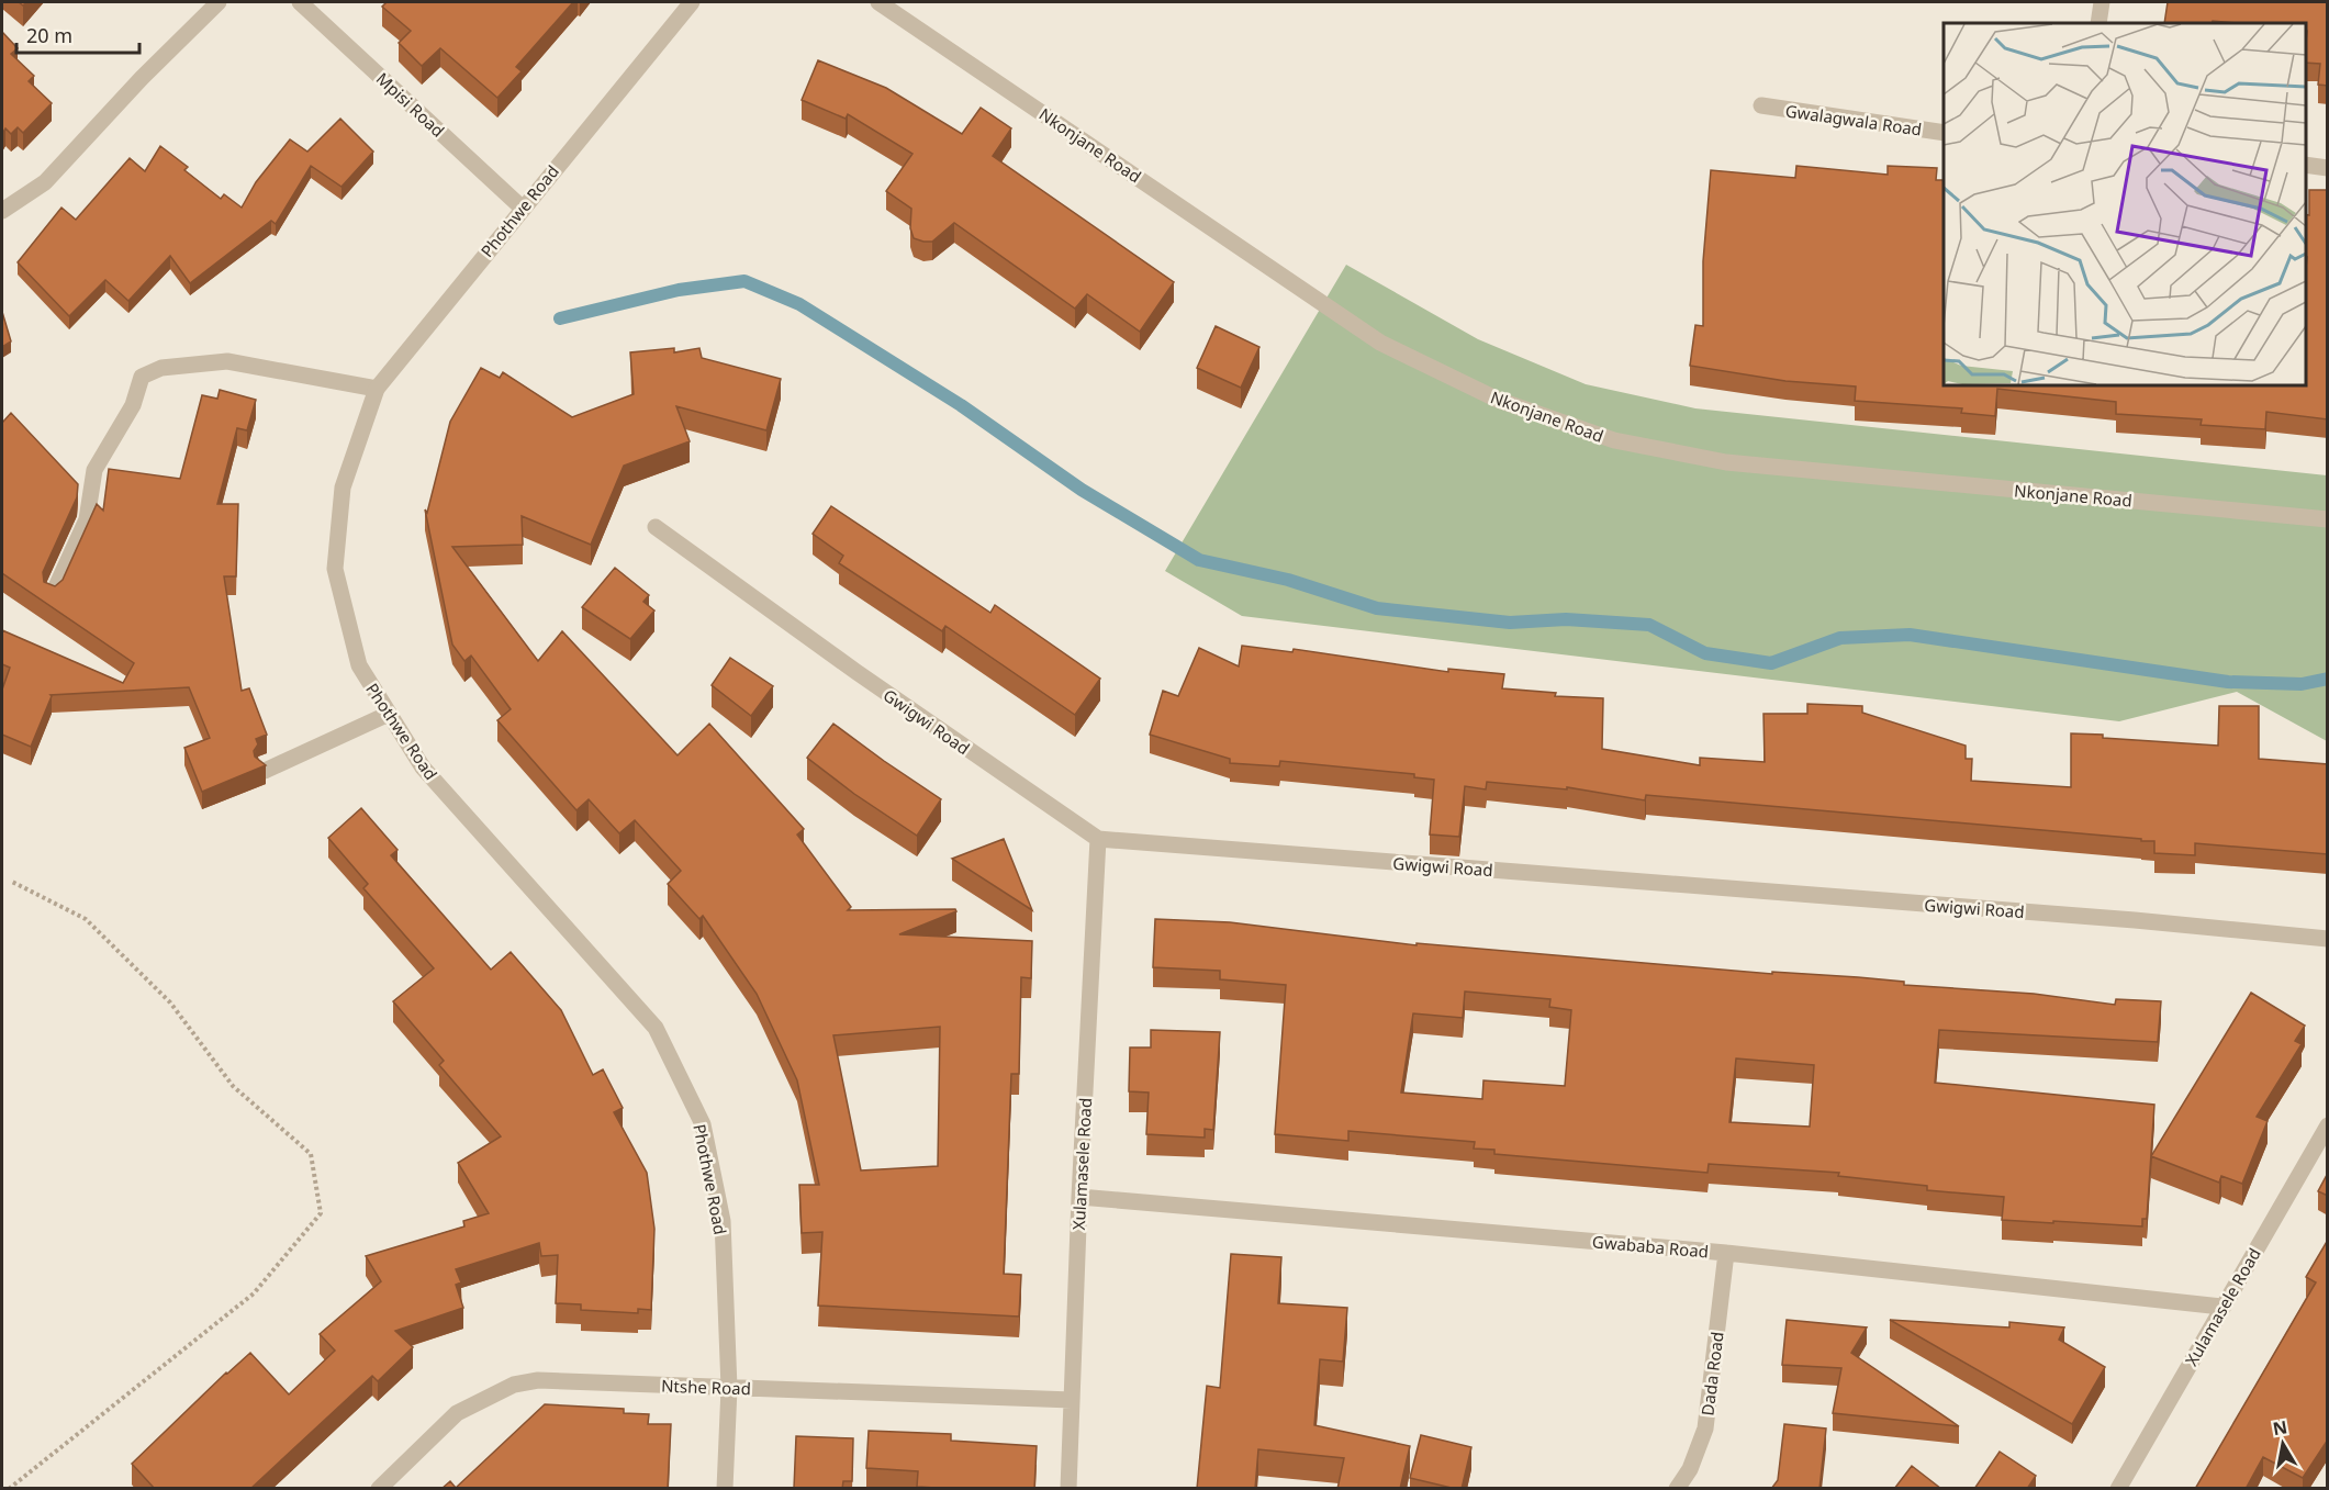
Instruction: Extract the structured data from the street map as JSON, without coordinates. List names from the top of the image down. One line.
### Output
{"streets":{"street":["Mpisi Road","Gwalagwala Road","Nkonjane Road","Phothwe Road","Gwigwi Road","Xulamasele Road","Gwababa Road","Dada Road","Ntshe Road"]},"crossings":[["Mpisi Road","Phothwe Road"],["Phothwe Road","Ntshe Road"],["Gwigwi Road","Xulamasele Road"],["Xulamasele Road","Gwababa Road"],["Xulamasele Road","Ntshe Road"],["Gwababa Road","Dada Road"]],"scale_bar":"20 m","north":"top"}
